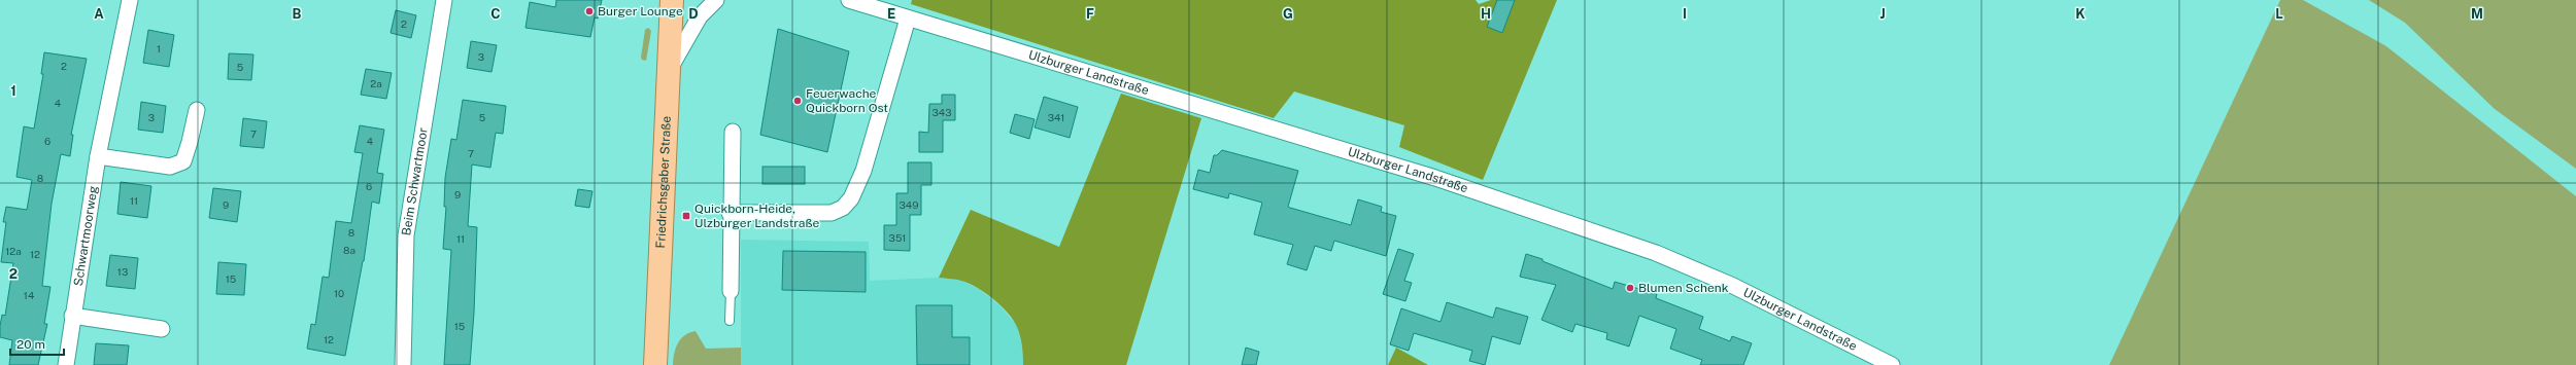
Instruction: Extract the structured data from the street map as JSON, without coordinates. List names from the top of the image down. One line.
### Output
{"streets":{"main road":["Friedrichsgaber Straße"],"street":["Ulzburger Landstraße","Beim Schwartmoor","Schwartmoorweg"]},"places":{"other":["Burger Lounge","Feuerwache Quickborn Ost","Blumen Schenk"],"transit":["Quickborn-Heide, Ulzburger Landstraße"]},"house_numbers":["2","1","3","2","5","2a","4","343","3","5","341","7","6","4","7","8","6","9","11","9","349","8","351","11","8a","12a","12","13","15","10","14","15","12"],"scale_bar":"20 m","grid":{"columns":["A","B","C","D","E","F","G","H","I","J","K","L","M"],"rows":["1","2"]}}
